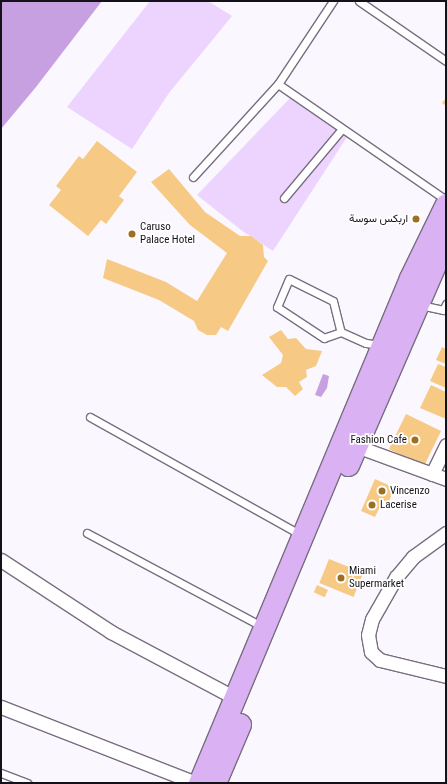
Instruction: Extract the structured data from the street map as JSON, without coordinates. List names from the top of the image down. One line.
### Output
{"places":["اربكس سوسة","Caruso Palace Hotel","Fashion Cafe","Vincenzo","Lacerise","Miami Supermarket"]}
